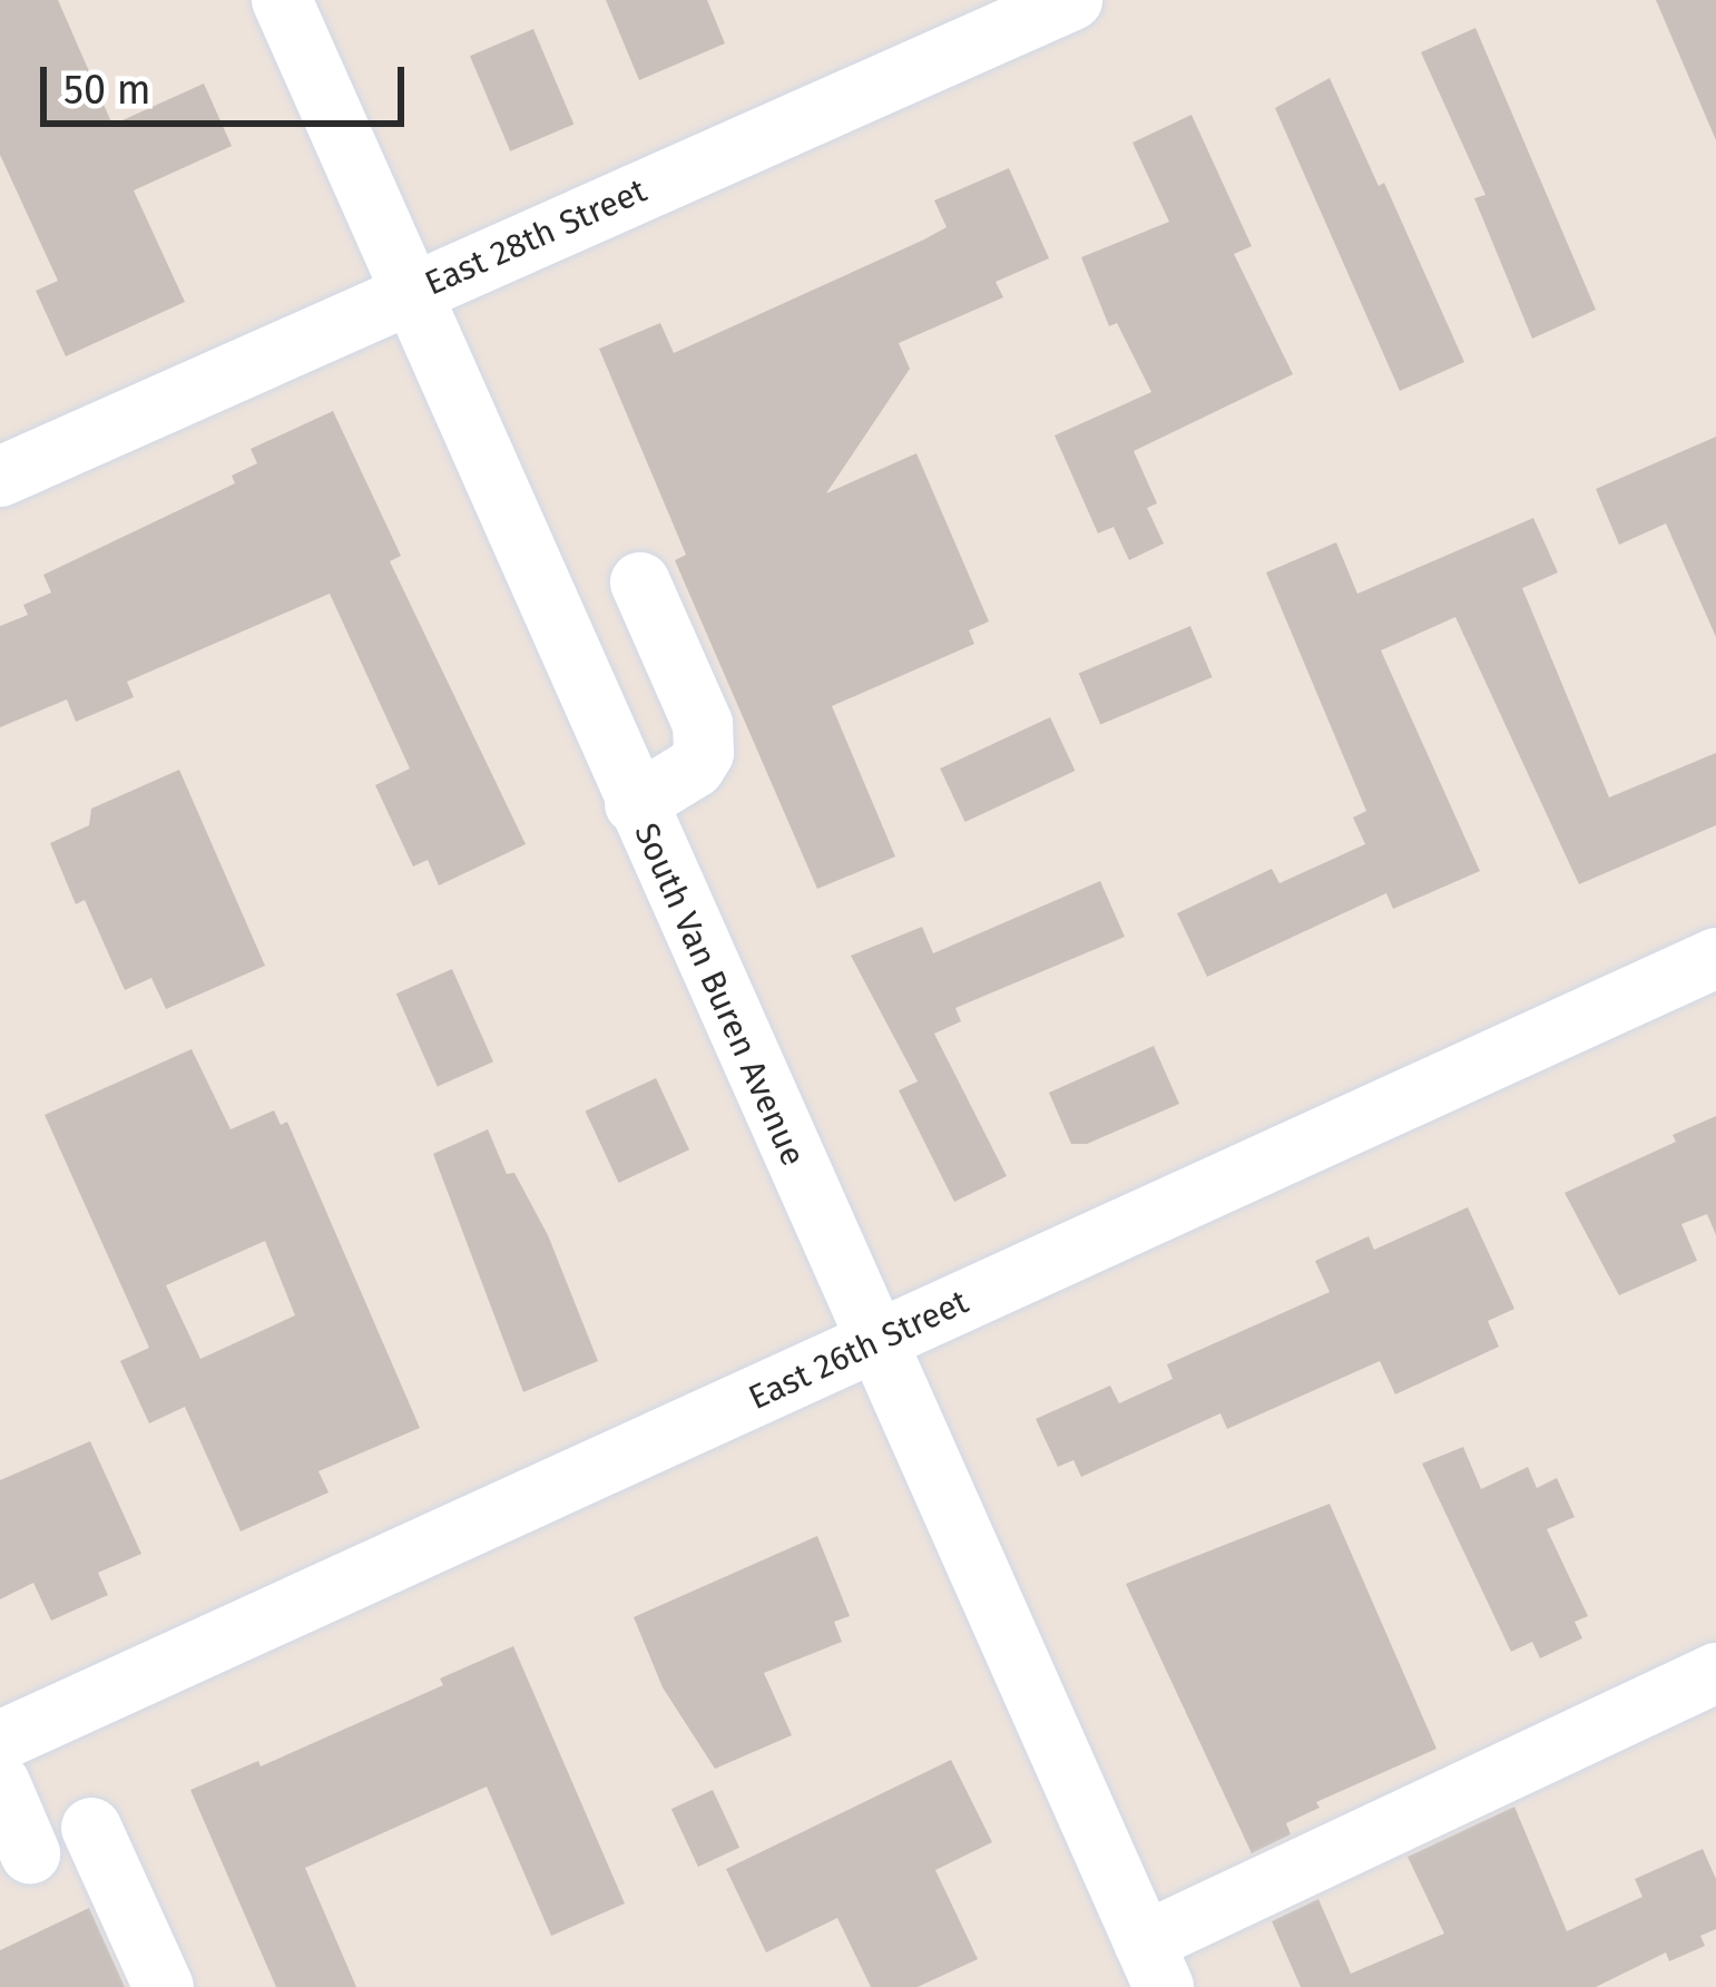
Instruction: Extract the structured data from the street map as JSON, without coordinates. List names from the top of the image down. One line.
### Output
{"streets":{"street":["East 28th Street","South Van Buren Avenue","East 26th Street"]},"crossings":[["East 28th Street","South Van Buren Avenue"],["South Van Buren Avenue","East 26th Street"]],"scale_bar":"50 m"}
